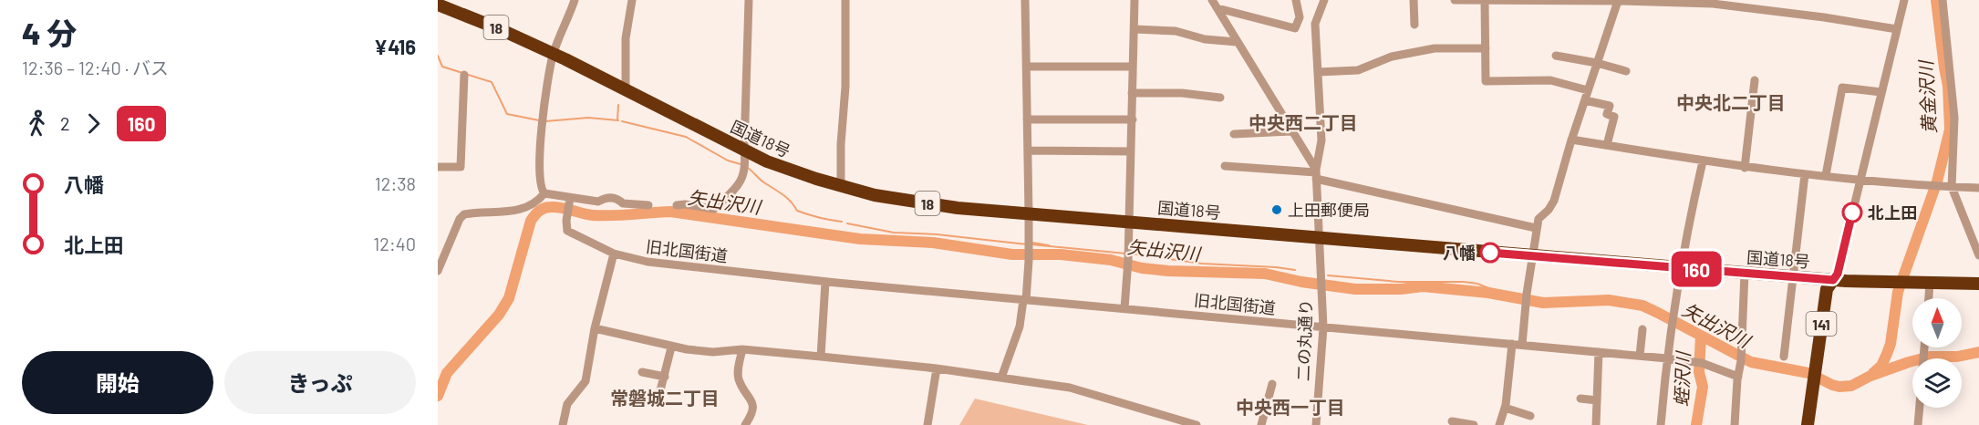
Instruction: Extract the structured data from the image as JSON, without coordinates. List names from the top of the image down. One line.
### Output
{"streets":{"highway":["18","国道18号","141"],"street":["旧北国街道","二の丸通り"]},"crossings":[["国道18号","141"],["国道18号","二の丸通り"],["旧北国街道","二の丸通り"]],"districts":["中央北二丁目","中央西二丁目","常磐城二丁目","中央西一丁目"],"water":["黄金沢川","矢出沢川","蛭沢川"],"places":["上田郵便局","北上田","八幡"],"lines":["bus line 160"],"north":"top","page":{"heading":["4 分","12:36 – 12:40 · バス","¥416"],"on_map":"160","legs":["2","160"],"list":[{"name":"八幡","value":"12:38"},{"name":"北上田","value":"12:40"}],"buttons":["開始","きっぷ"]}}
